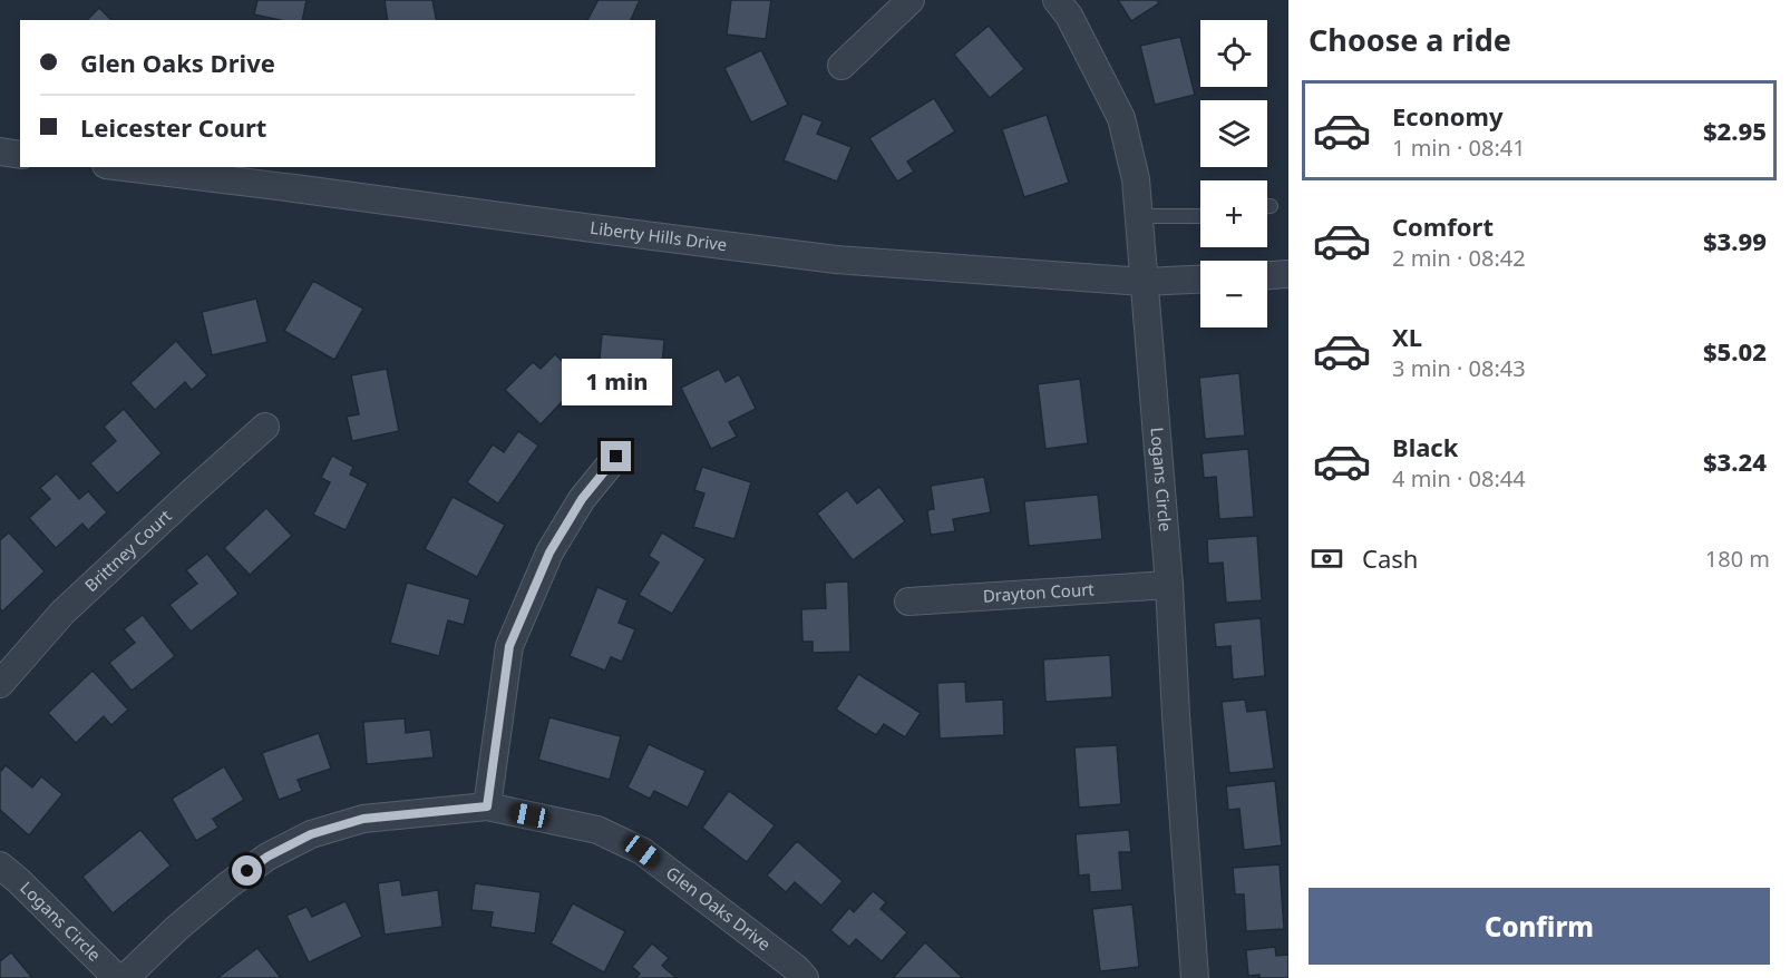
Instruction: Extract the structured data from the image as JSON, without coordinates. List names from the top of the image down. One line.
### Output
{"streets":{"street":["Liberty Hills Drive","Logans Circle","Brittney Court","Drayton Court","Glen Oaks Drive"]},"crossings":[["Liberty Hills Drive","Logans Circle"],["Logans Circle","Drayton Court"]],"page":{"heading":"Choose a ride","map_buttons":["+","−"],"banner":["Glen Oaks Drive","Leicester Court"],"list":[{"name":"Economy","note":"1 min · 08:41","value":"$2.95"},{"name":"Comfort","note":"2 min · 08:42","value":"$3.99"},{"name":"XL","note":"3 min · 08:43","value":"$5.02"},{"name":"Black","note":"4 min · 08:44","value":"$3.24"}],"bubble":"1 min","pay":["Cash","180 m"],"buttons":"Confirm"}}
